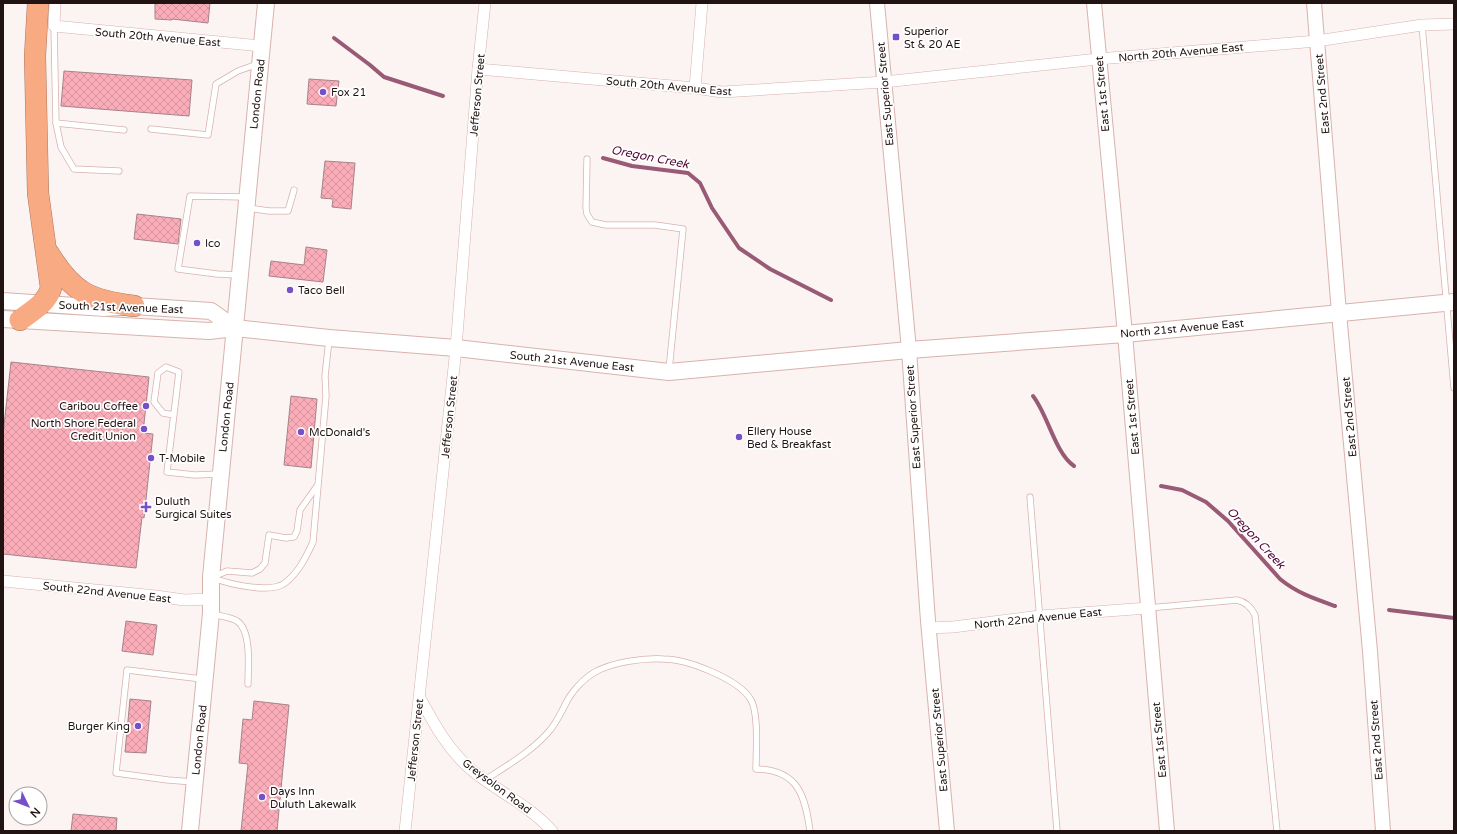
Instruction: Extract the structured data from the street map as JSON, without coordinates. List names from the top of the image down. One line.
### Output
{"streets":{"main road":["London Road","South 21st Avenue East","North 21st Avenue East"],"street":["South 20th Avenue East","North 20th Avenue East","East Superior Street","East 1st Street","East 2nd Street","Jefferson Street","South 22nd Avenue East","North 22nd Avenue East","Greysolon Road"]},"crossings":[["South 20th Avenue East","North 20th Avenue East"],["South 20th Avenue East","London Road"],["South 20th Avenue East","East Superior Street"],["South 20th Avenue East","Jefferson Street"],["North 20th Avenue East","East Superior Street"],["North 20th Avenue East","East 1st Street"],["North 20th Avenue East","East 2nd Street"],["London Road","South 21st Avenue East"],["London Road","South 22nd Avenue East"],["East Superior Street","South 21st Avenue East"],["East Superior Street","North 21st Avenue East"],["East Superior Street","North 22nd Avenue East"],["East 1st Street","North 21st Avenue East"],["East 1st Street","North 22nd Avenue East"],["East 2nd Street","North 21st Avenue East"],["Jefferson Street","South 21st Avenue East"],["Jefferson Street","Greysolon Road"],["South 21st Avenue East","North 21st Avenue East"]],"water":["Oregon Creek"],"places":{"transit":["Superior St & 20 AE"],"other":["Fox 21","Ico","Taco Bell","Caribou Coffee","North Shore Federal Credit Union","McDonald's","Ellery House Bed & Breakfast","T-Mobile","Burger King","Days Inn Duluth Lakewalk"],"health":["Duluth Surgical Suites"]},"north":"bottom right"}
